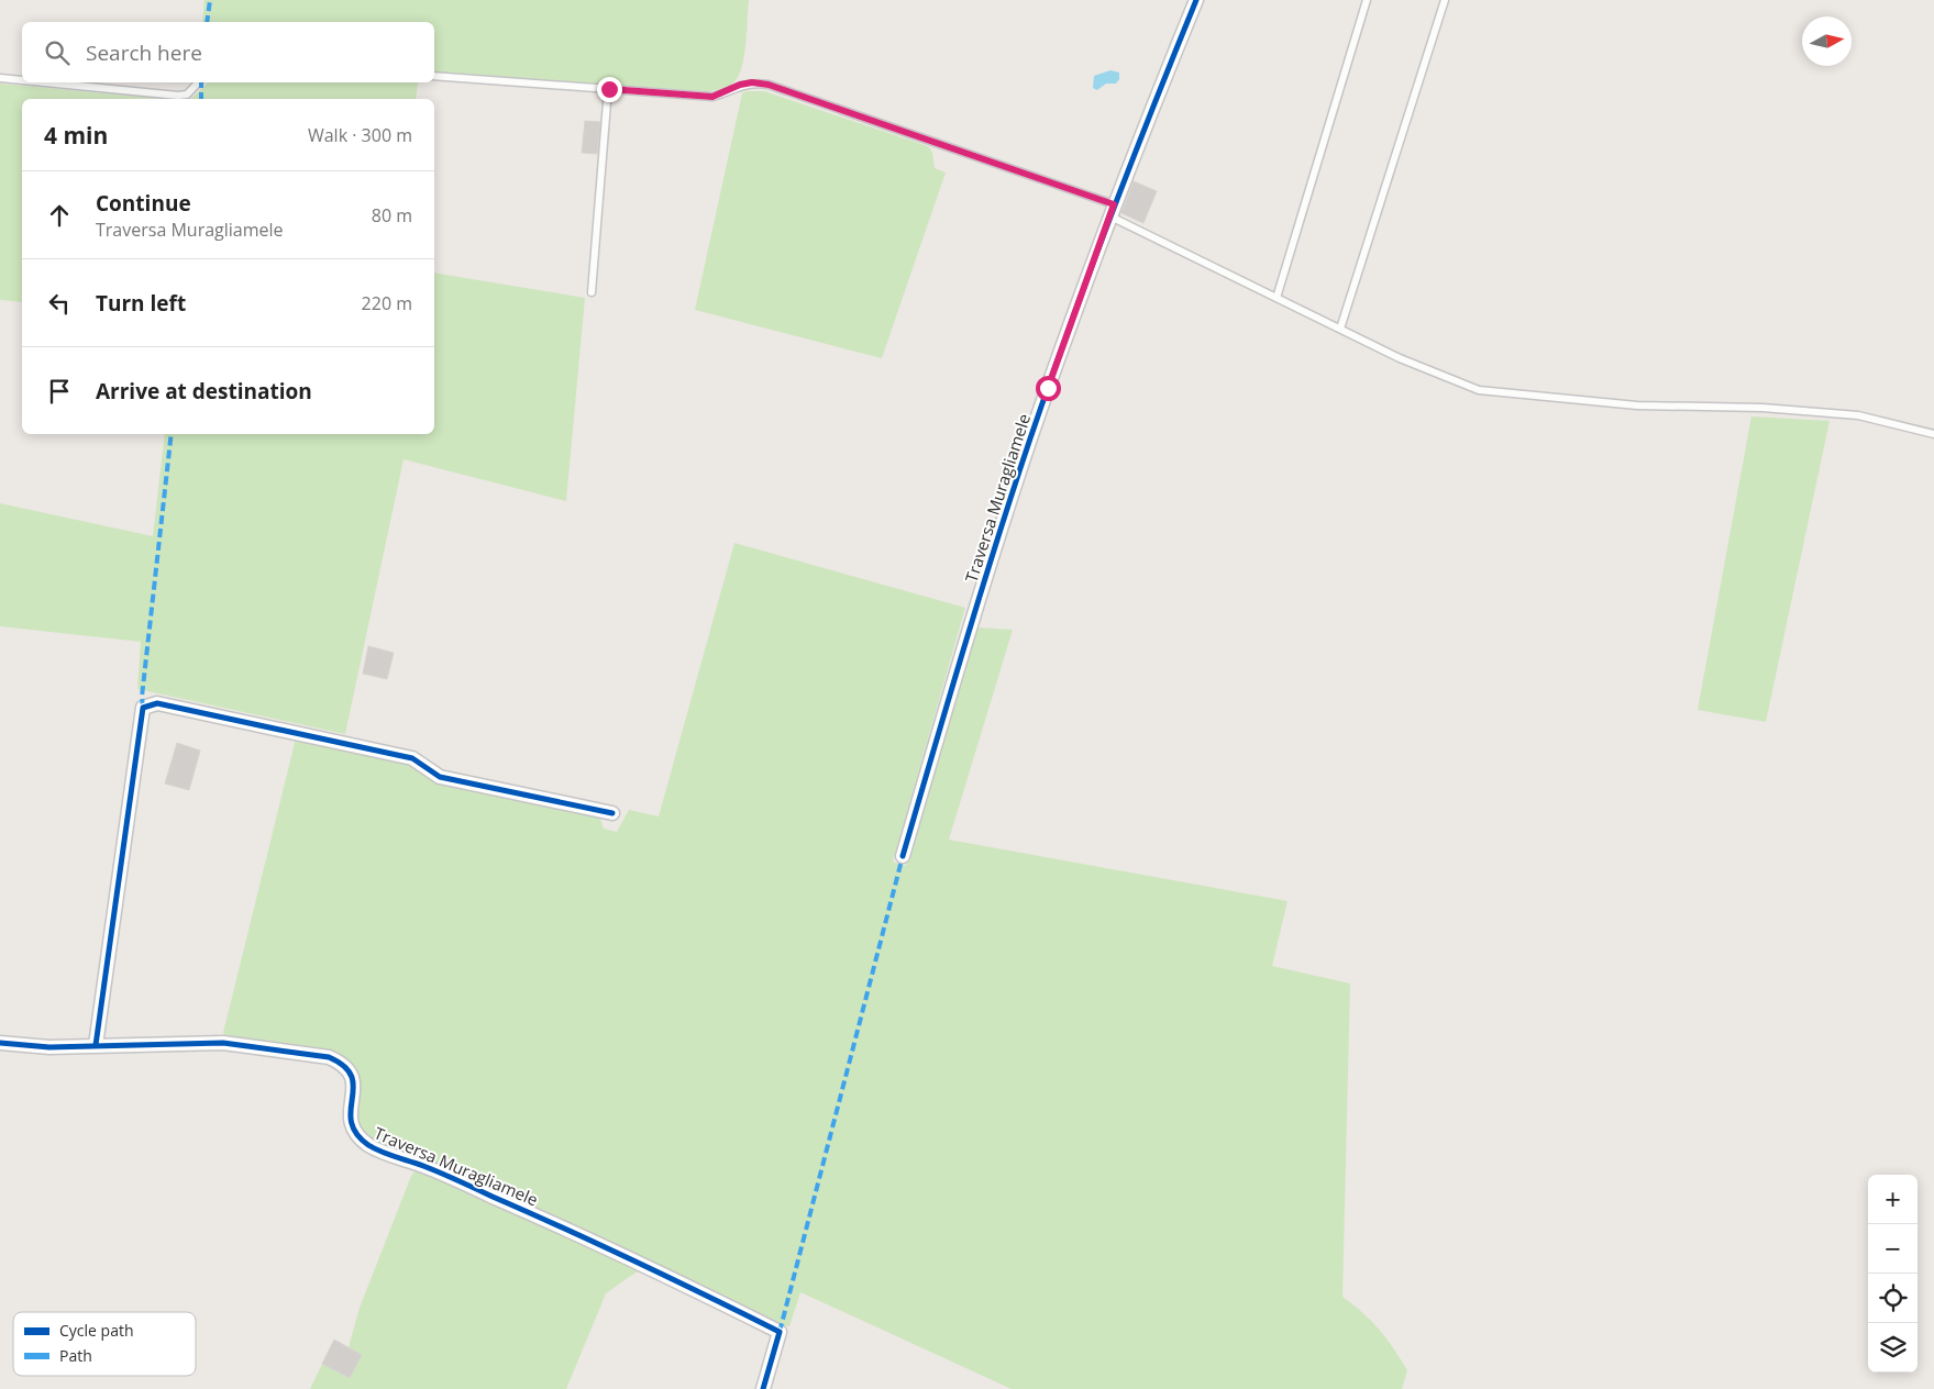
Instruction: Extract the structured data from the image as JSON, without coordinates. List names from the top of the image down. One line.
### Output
{"streets":{"street":["Traversa Muragliamele"]},"legend":["Cycle path","Path"],"north":"right","page":{"search":"Search here","heading":["4 min","Walk · 300 m"],"list":[["Continue","Traversa Muragliamele","80 m"],["Turn left","220 m"],"Arrive at destination"],"map_buttons":["+","−"]}}
